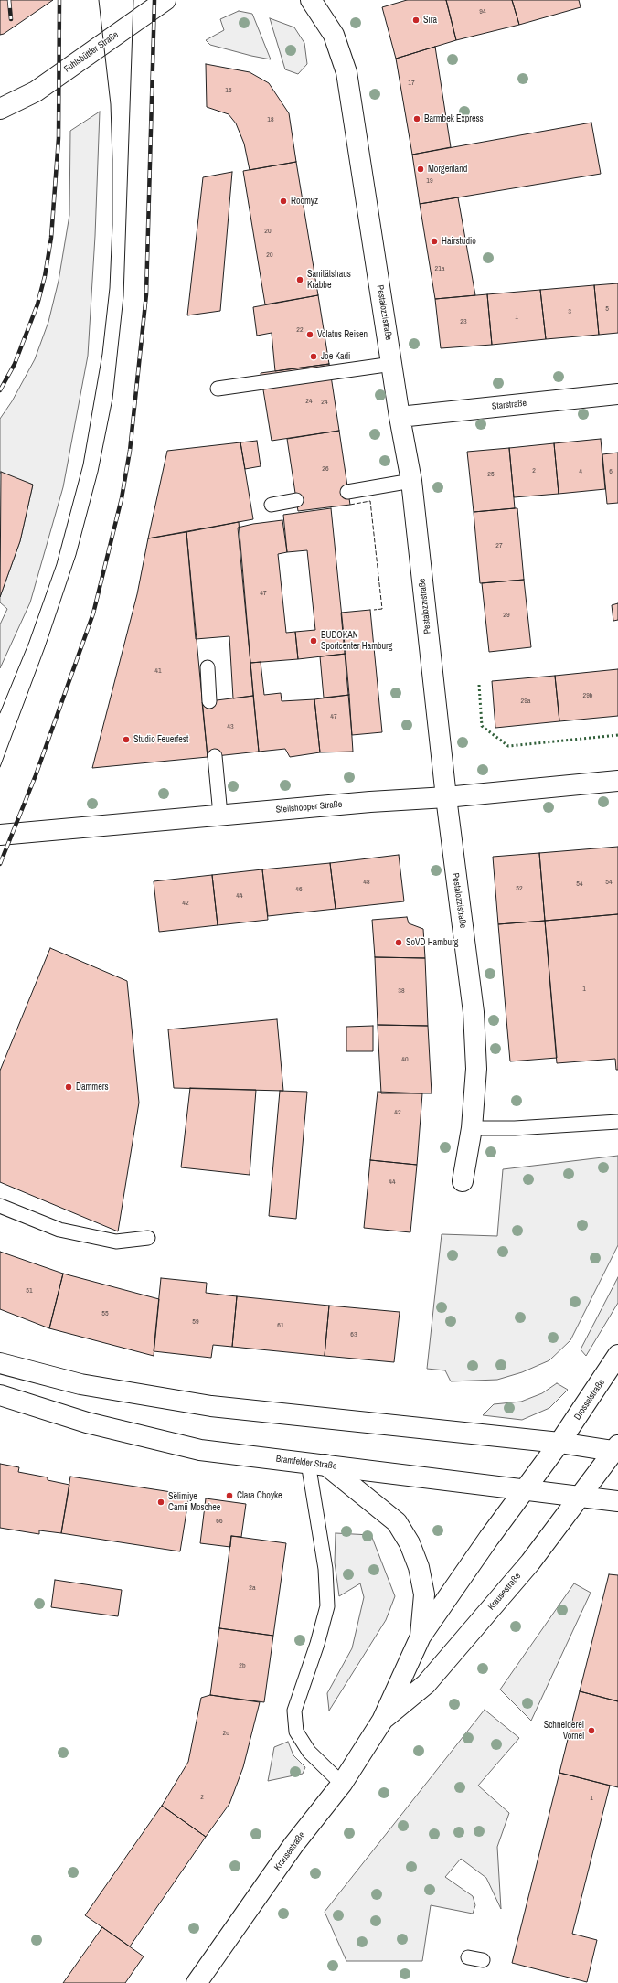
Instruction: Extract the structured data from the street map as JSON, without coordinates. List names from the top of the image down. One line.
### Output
{"streets":{"main road":["Fuhlsbüttler Straße","Pestalozzistraße","Starstraße","Steilshooper Straße","Drosselstraße","Bramfelder Straße","Krausestraße"]},"crossings":[["Pestalozzistraße","Starstraße"],["Pestalozzistraße","Steilshooper Straße"],["Drosselstraße","Krausestraße"],["Bramfelder Straße","Krausestraße"]],"places":["Sira","Barmbek Express","Morgenland","Roomyz","Hairstudio","Sanitätshaus Krabbe","Volatus Reisen","Joe Kadi","BUDOKAN Sportcenter Hamburg","Studio Feuerfest","SoVD Hamburg","Dammers","Clara Choyke","Selimiye Camii Moschee","Schneiderei Vornel"],"house_numbers":["94","17","16","18","19","20","20","21a","5","3","1","23","22","24","24","26","2","4","6","25","27","47","29","41","29b","29a","47","43","48","54","54","52","46","44","42","1","38","40","42","44","51","55","59","61","63","66","2a","2b","2c","2","1"]}
